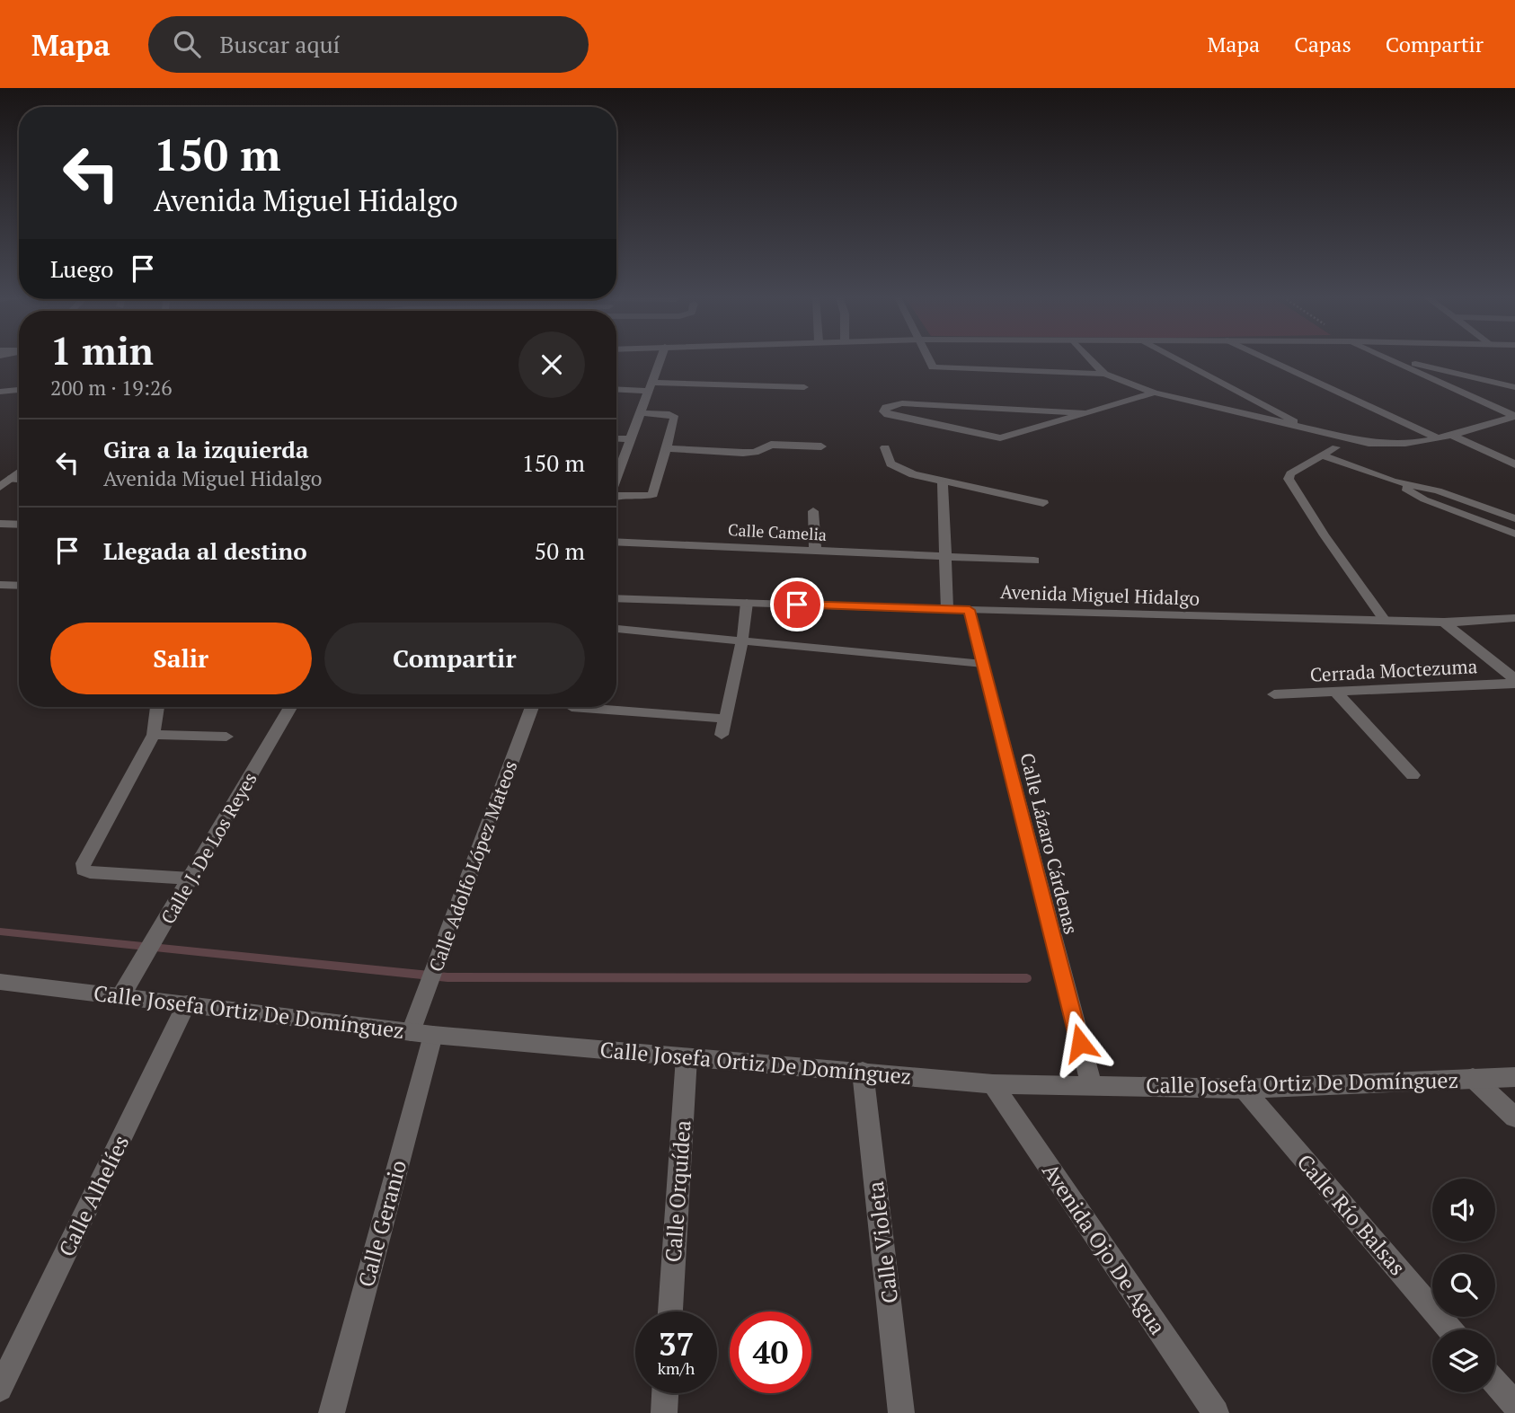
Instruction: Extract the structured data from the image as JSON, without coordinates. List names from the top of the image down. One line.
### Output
{"streets":{"street":["Calle Camelia","Avenida Miguel Hidalgo","Cerrada Moctezuma","Calle Lázaro Cárdenas","Calle J. De Los Reyes","Calle Adolfo López Mateos","Calle Josefa Ortiz De Domínguez","Calle Orquídea","Calle Alhelíes","Calle Río Balsas","Calle Geranio","Calle Violeta","Avenida Ojo De Agua"]},"crossings":[["Avenida Miguel Hidalgo","Calle Lázaro Cárdenas"],["Calle Lázaro Cárdenas","Calle Josefa Ortiz De Domínguez"],["Calle J. De Los Reyes","Calle Josefa Ortiz De Domínguez"],["Calle Adolfo López Mateos","Calle Josefa Ortiz De Domínguez"],["Calle Adolfo López Mateos","Calle Geranio"],["Calle Josefa Ortiz De Domínguez","Calle Orquídea"],["Calle Josefa Ortiz De Domínguez","Calle Alhelíes"],["Calle Josefa Ortiz De Domínguez","Calle Río Balsas"],["Calle Josefa Ortiz De Domínguez","Calle Geranio"],["Calle Josefa Ortiz De Domínguez","Calle Violeta"],["Calle Josefa Ortiz De Domínguez","Avenida Ojo De Agua"]],"page":{"header":"Mapa","search":"Buscar aquí","nav":["Mapa","Capas","Compartir"],"turn":["150 m","Avenida Miguel Hidalgo"],"then":"Luego","heading":["1 min","200 m · 19:26"],"list":[{"name":"Gira a la izquierda","note":"Avenida Miguel Hidalgo","value":"150 m"},{"name":"Llegada al destino","value":"50 m"}],"buttons":["Salir","Compartir"],"speed":"37 km/h","limit":"40"}}
